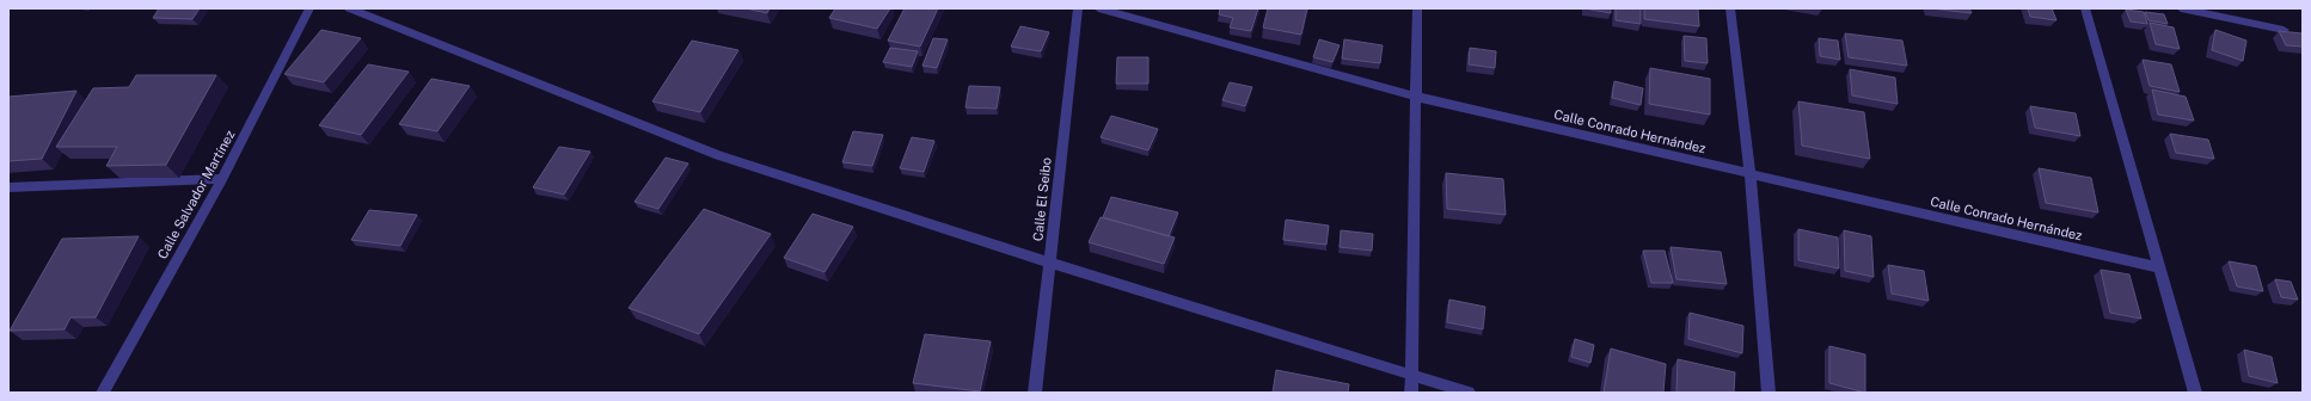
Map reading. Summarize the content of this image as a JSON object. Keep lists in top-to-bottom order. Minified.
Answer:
{"streets":{"street":["Calle Conrado Hernández","Calle Salvador Martínez","Calle El Seibo"]}}
